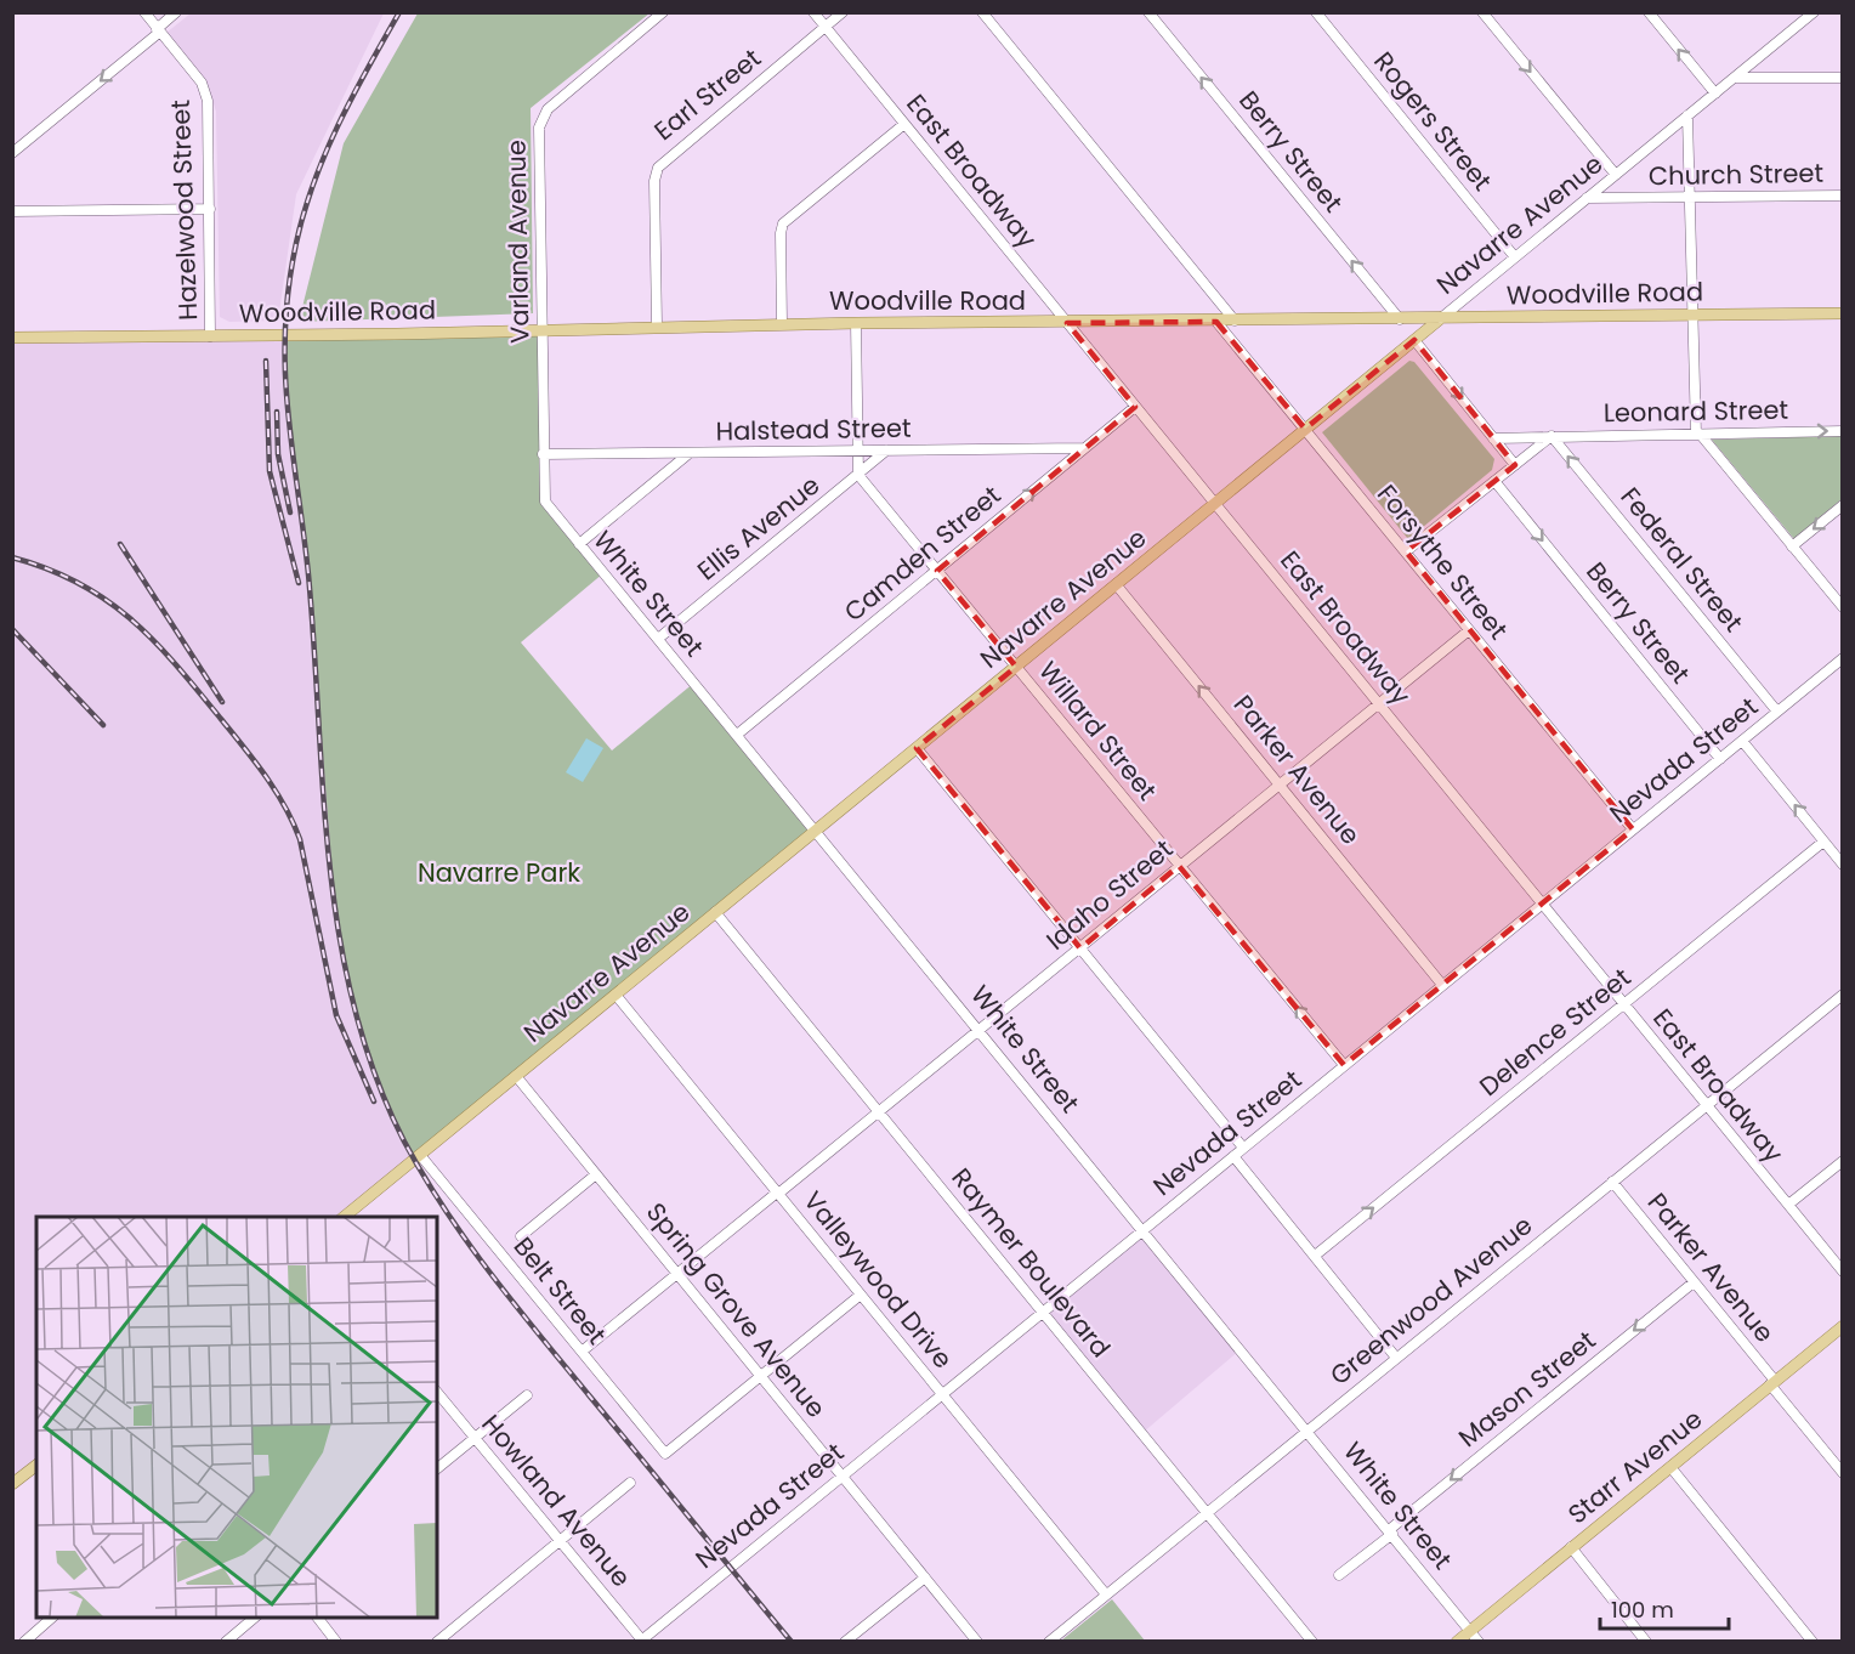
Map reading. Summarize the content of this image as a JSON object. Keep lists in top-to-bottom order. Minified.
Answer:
{"streets":{"main road":["Navarre Avenue","Woodville Road","Starr Avenue"],"street":["Earl Street","Rogers Street","Berry Street","East Broadway","Church Street","Hazelwood Street","Varland Avenue","Leonard Street","Halstead Street","Ellis Avenue","Camden Street","Federal Street","Forsythe Street","White Street","Willard Street","Nevada Street","Parker Avenue","Idaho Street","Delence Street","Raymer Boulevard","Valleywood Drive","Belt Street","Greenwood Avenue","Spring Grove Avenue","Mason Street","Howland Avenue"]},"crossings":[["Earl Street","East Broadway"],["Earl Street","Woodville Road"],["Rogers Street","Navarre Avenue"],["Berry Street","Woodville Road"],["Berry Street","Nevada Street"],["East Broadway","Navarre Avenue"],["East Broadway","Woodville Road"],["East Broadway","Camden Street"],["East Broadway","Nevada Street"],["East Broadway","Idaho Street"],["East Broadway","Delence Street"],["East Broadway","Greenwood Avenue"],["Church Street","Navarre Avenue"],["Hazelwood Street","Woodville Road"],["Navarre Avenue","Woodville Road"],["Navarre Avenue","Forsythe Street"],["Navarre Avenue","White Street"],["Navarre Avenue","Willard Street"],["Navarre Avenue","Parker Avenue"],["Navarre Avenue","Raymer Boulevard"],["Navarre Avenue","Valleywood Drive"],["Navarre Avenue","Belt Street"],["Navarre Avenue","Spring Grove Avenue"],["Varland Avenue","Woodville Road"],["Varland Avenue","Halstead Street"],["Varland Avenue","White Street"],["Woodville Road","Forsythe Street"],["Leonard Street","Federal Street"],["Halstead Street","Ellis Avenue"],["Halstead Street","Camden Street"],["Ellis Avenue","White Street"],["Ellis Avenue","Willard Street"],["Camden Street","White Street"],["Camden Street","Willard Street"],["Federal Street","Nevada Street"],["Forsythe Street","Nevada Street"],["Forsythe Street","Idaho Street"],["White Street","Nevada Street"],["White Street","Idaho Street"],["White Street","Greenwood Avenue"],["White Street","Mason Street"],["White Street","Starr Avenue"],["Willard Street","Nevada Street"],["Willard Street","Idaho Street"],["Nevada Street","Parker Avenue"],["Nevada Street","Raymer Boulevard"],["Nevada Street","Valleywood Drive"],["Nevada Street","Spring Grove Avenue"],["Nevada Street","Howland Avenue"],["Parker Avenue","Idaho Street"],["Parker Avenue","Greenwood Avenue"],["Parker Avenue","Mason Street"],["Parker Avenue","Starr Avenue"],["Idaho Street","Raymer Boulevard"],["Idaho Street","Valleywood Drive"],["Idaho Street","Belt Street"],["Idaho Street","Spring Grove Avenue"],["Raymer Boulevard","Greenwood Avenue"],["Valleywood Drive","Greenwood Avenue"],["Belt Street","Spring Grove Avenue"]],"one_way":["Leonard Street","Camden Street","Federal Street","Delence Street","Mason Street"],"parks":["Navarre Park"],"scale_bar":"100 m"}
